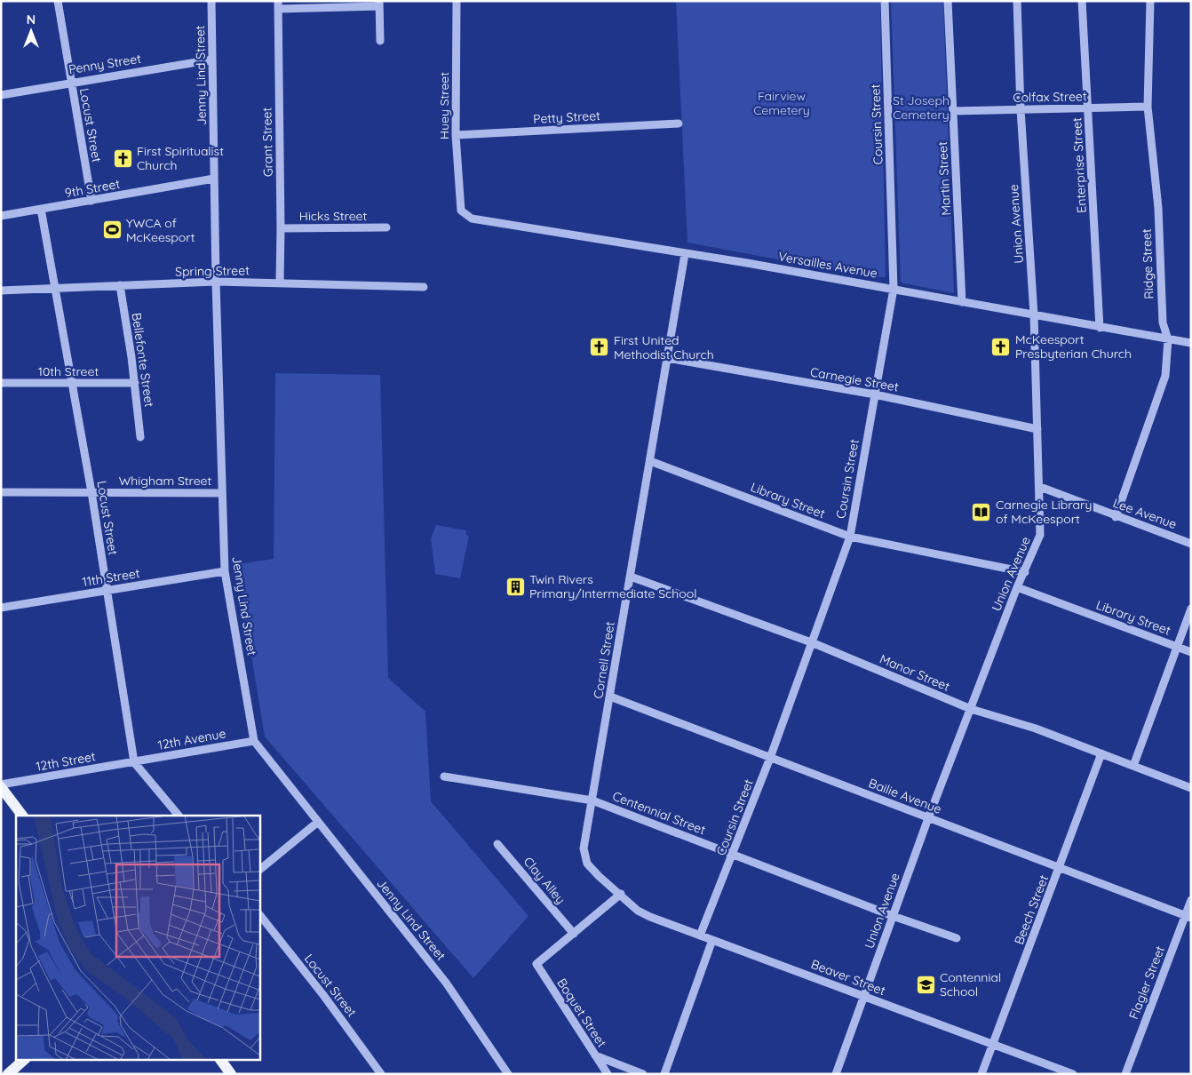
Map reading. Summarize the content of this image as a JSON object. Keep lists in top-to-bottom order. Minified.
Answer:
{"streets":{"street":["Penny Street","Jenny Lind Street","Colfax Street","Huey Street","Petty Street","Coursin Street","Locust Street","Grant Street","Enterprise Street","Martin Street","9th Street","Hicks Street","Union Avenue","Ridge Street","Versailles Avenue","Spring Street","Bellefonte Street","10th Street","Carnegie Street","Whigham Street","Library Street","Lee Avenue","11th Street","Cornell Street","Manor Street","12th Avenue","12th Street","Bailie Avenue","Centennial Street","Clay Alley","Beech Street","Beaver Street","Flagler Street","Boquet Street"]},"crossings":[["Penny Street","Jenny Lind Street"],["Penny Street","Locust Street"],["Jenny Lind Street","9th Street"],["Jenny Lind Street","Spring Street"],["Jenny Lind Street","Whigham Street"],["Jenny Lind Street","11th Street"],["Jenny Lind Street","12th Avenue"],["Colfax Street","Enterprise Street"],["Colfax Street","Martin Street"],["Colfax Street","Union Avenue"],["Colfax Street","Ridge Street"],["Huey Street","Petty Street"],["Huey Street","Versailles Avenue"],["Coursin Street","Versailles Avenue"],["Coursin Street","Carnegie Street"],["Coursin Street","Library Street"],["Coursin Street","Manor Street"],["Coursin Street","Bailie Avenue"],["Coursin Street","Centennial Street"],["Coursin Street","Beaver Street"],["Locust Street","9th Street"],["Locust Street","Spring Street"],["Locust Street","10th Street"],["Locust Street","Whigham Street"],["Locust Street","11th Street"],["Locust Street","12th Avenue"],["Locust Street","12th Street"],["Grant Street","Hicks Street"],["Grant Street","Spring Street"],["Enterprise Street","Versailles Avenue"],["Martin Street","Versailles Avenue"],["Union Avenue","Versailles Avenue"],["Union Avenue","Carnegie Street"],["Union Avenue","Library Street"],["Union Avenue","Lee Avenue"],["Union Avenue","Manor Street"],["Union Avenue","Bailie Avenue"],["Union Avenue","Centennial Street"],["Union Avenue","Beaver Street"],["Ridge Street","Versailles Avenue"],["Ridge Street","Lee Avenue"],["Versailles Avenue","Cornell Street"],["Spring Street","Bellefonte Street"],["Bellefonte Street","10th Street"],["Carnegie Street","Cornell Street"],["Library Street","Cornell Street"],["Cornell Street","Manor Street"],["Cornell Street","Bailie Avenue"],["Cornell Street","Centennial Street"],["Cornell Street","Beaver Street"],["Manor Street","Beech Street"],["12th Avenue","12th Street"],["Bailie Avenue","Beech Street"],["Bailie Avenue","Flagler Street"],["Clay Alley","Boquet Street"],["Beech Street","Beaver Street"]],"parks":["Fairview Cemetery","St Joseph Cemetery"],"places":{"church":["First Spiritualist Church","McKeesport Presbyterian Church","First United Methodist Church"],"sports":["YWCA of McKeesport"],"library":["Carnegie Library of McKeesport"],"building":["Twin Rivers Primary/Intermediate School"],"school or university":["Contennial School"]},"north":"top"}
